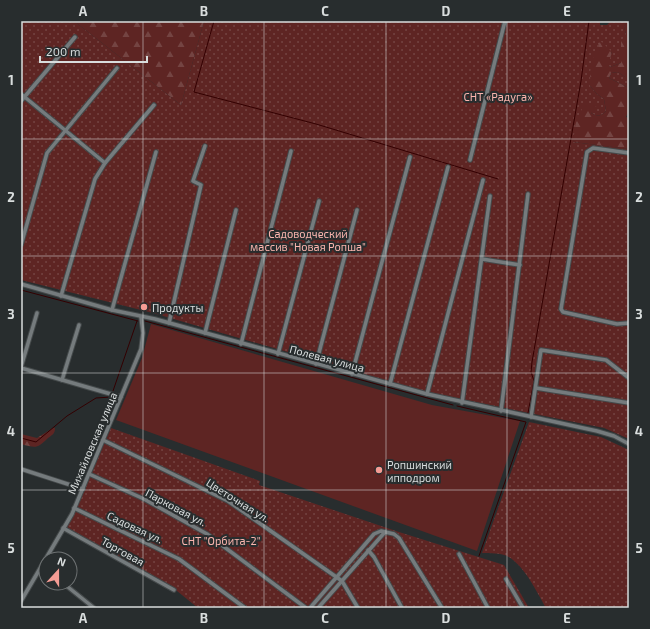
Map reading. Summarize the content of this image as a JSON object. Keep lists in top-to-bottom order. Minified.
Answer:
{"streets":{"street":["Полевая улица","Михайловская улица","Цветочная ул.","Парковая ул.","Садовая ул.","Торговая"]},"crossings":[["Полевая улица","Михайловская улица"],["Михайловская улица","Цветочная ул."],["Михайловская улица","Парковая ул."],["Михайловская улица","Садовая ул."],["Михайловская улица","Торговая"]],"parks":["СНТ «Радуга»","Садоводческий массив \"Новая Ропша\"","СНТ \"Орбита-2\""],"places":["Продукты","Ропшинский ипподром"],"scale_bar":"200 m","north":"top","grid":{"columns":["A","B","C","D","E"],"rows":["1","2","3","4","5"]}}
